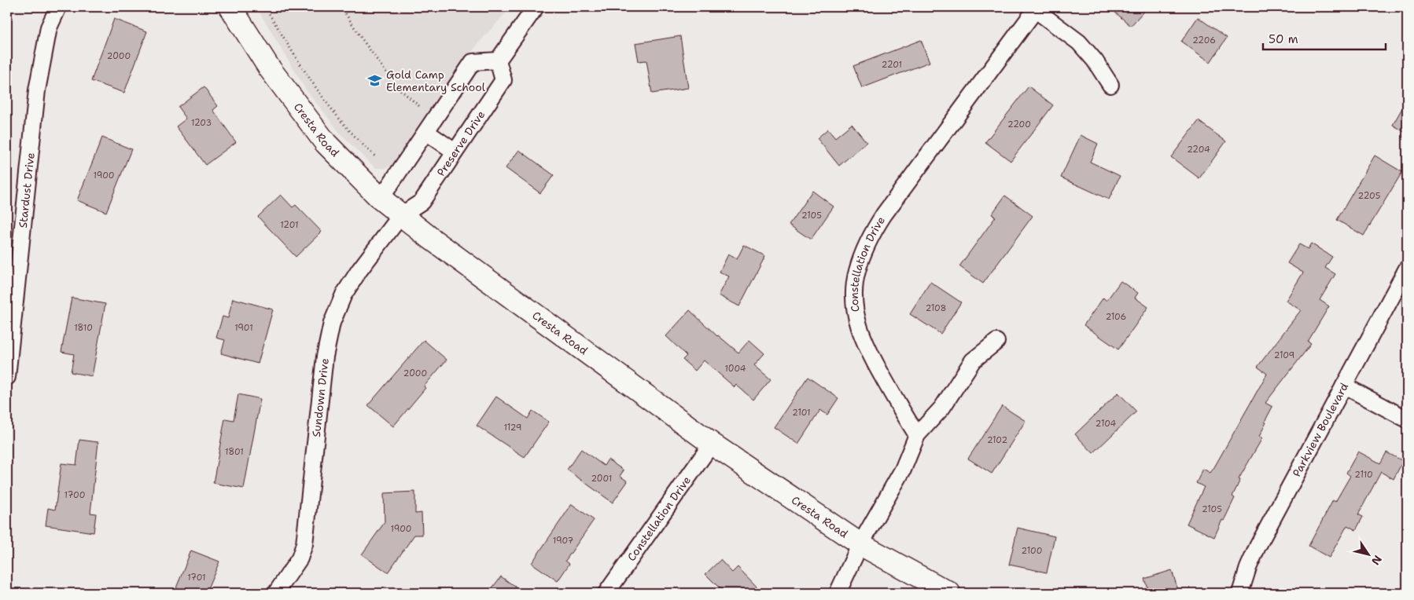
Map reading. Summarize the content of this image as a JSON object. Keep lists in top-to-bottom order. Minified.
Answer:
{"streets":{"main road":["Cresta Road"],"street":["Preserve Drive","Stardust Drive","Constellation Drive","Sundown Drive","Parkview Boulevard"]},"crossings":[["Cresta Road","Preserve Drive"],["Cresta Road","Constellation Drive"],["Cresta Road","Sundown Drive"],["Preserve Drive","Sundown Drive"]],"places":{"school or university":["Gold Camp Elementary School"]},"house_numbers":["2206","2000","2201","1203","2200","2204","1900","2205","2105","1201","2108","2106","1810","1901","2109","1004","2000","2101","2104","1129","2102","1801","2110","2001","1700","2105","1900","1907","2100","1701"],"scale_bar":"50 m","north":"bottom right"}
